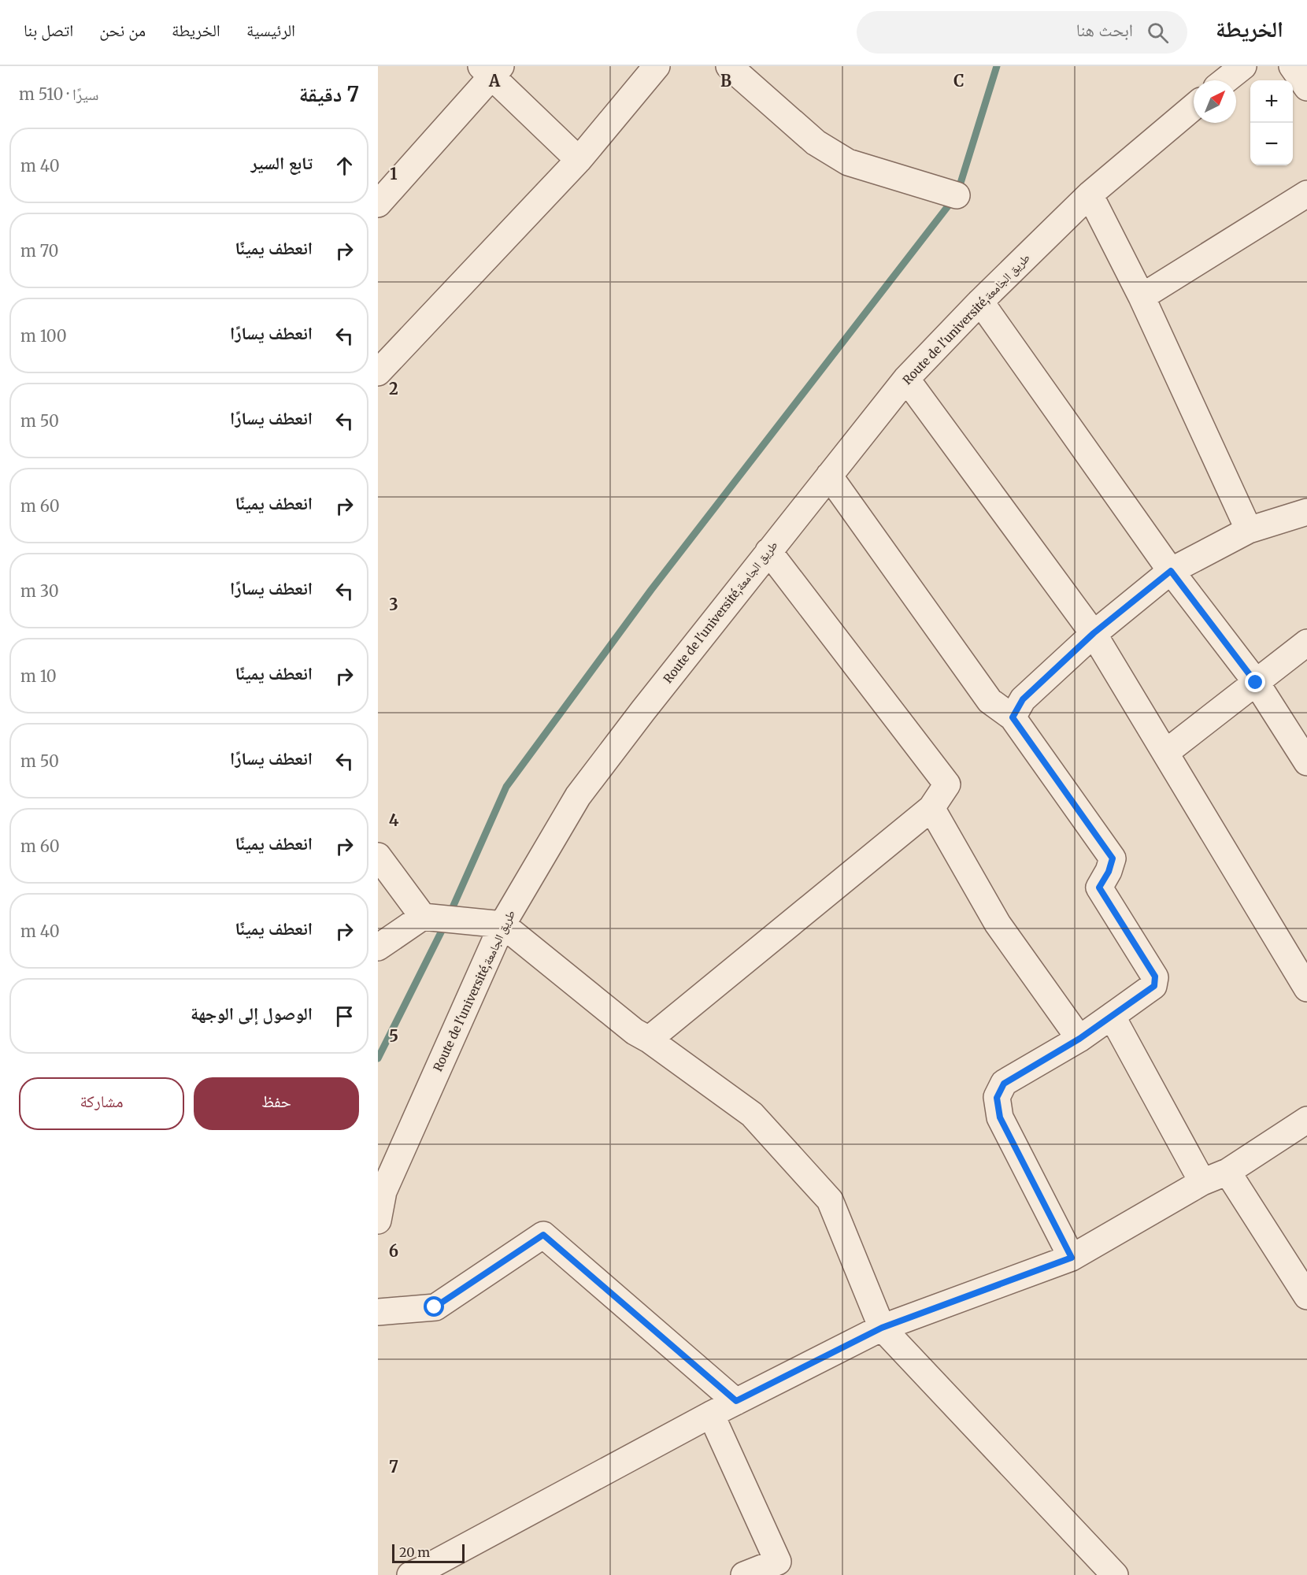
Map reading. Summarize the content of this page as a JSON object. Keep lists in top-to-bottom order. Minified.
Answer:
{"streets":{"street":["Route de l'université,طريق الجامعة"]},"scale_bar":"20 m","north":"top right","page":{"header":"الخريطة","search":"ابحث هنا","nav":["الرئيسية","الخريطة","من نحن","اتصل بنا"],"heading":["7 دقيقة","سيرًا · 510 m"],"map_buttons":["+","−"],"list":[["تابع السير","40 m"],["انعطف يمينًا","70 m"],["انعطف يسارًا","100 m"],["انعطف يسارًا","50 m"],["انعطف يمينًا","60 m"],["انعطف يسارًا","30 m"],["انعطف يمينًا","10 m"],["انعطف يسارًا","50 m"],["انعطف يمينًا","60 m"],["انعطف يمينًا","40 m"],"الوصول إلى الوجهة"],"buttons":["حفظ","مشاركة"],"scale":"20 m"},"grid":{"columns":["A","B","C"],"rows":["1","2","3","4","5","6","7"]}}
